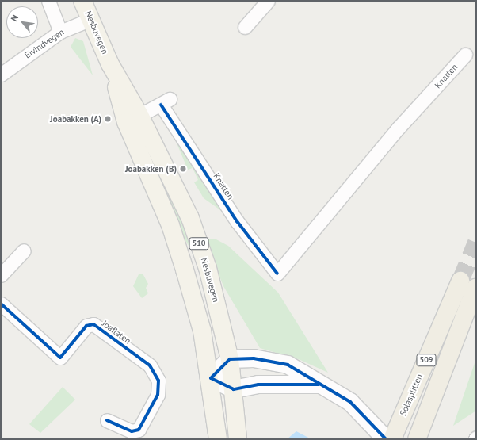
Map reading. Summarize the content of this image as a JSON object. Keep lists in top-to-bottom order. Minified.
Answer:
{"streets":{"highway":["509","Solasplitten"],"main road":["Nesbuvegen","510"],"street":["Eivindvegen","Knatten","Joaflaten"]},"crossings":[["Nesbuvegen","Eivindvegen"],["Nesbuvegen","Knatten"]],"places":["Joabakken (A)","Joabakken (B)"],"north":"top left"}
